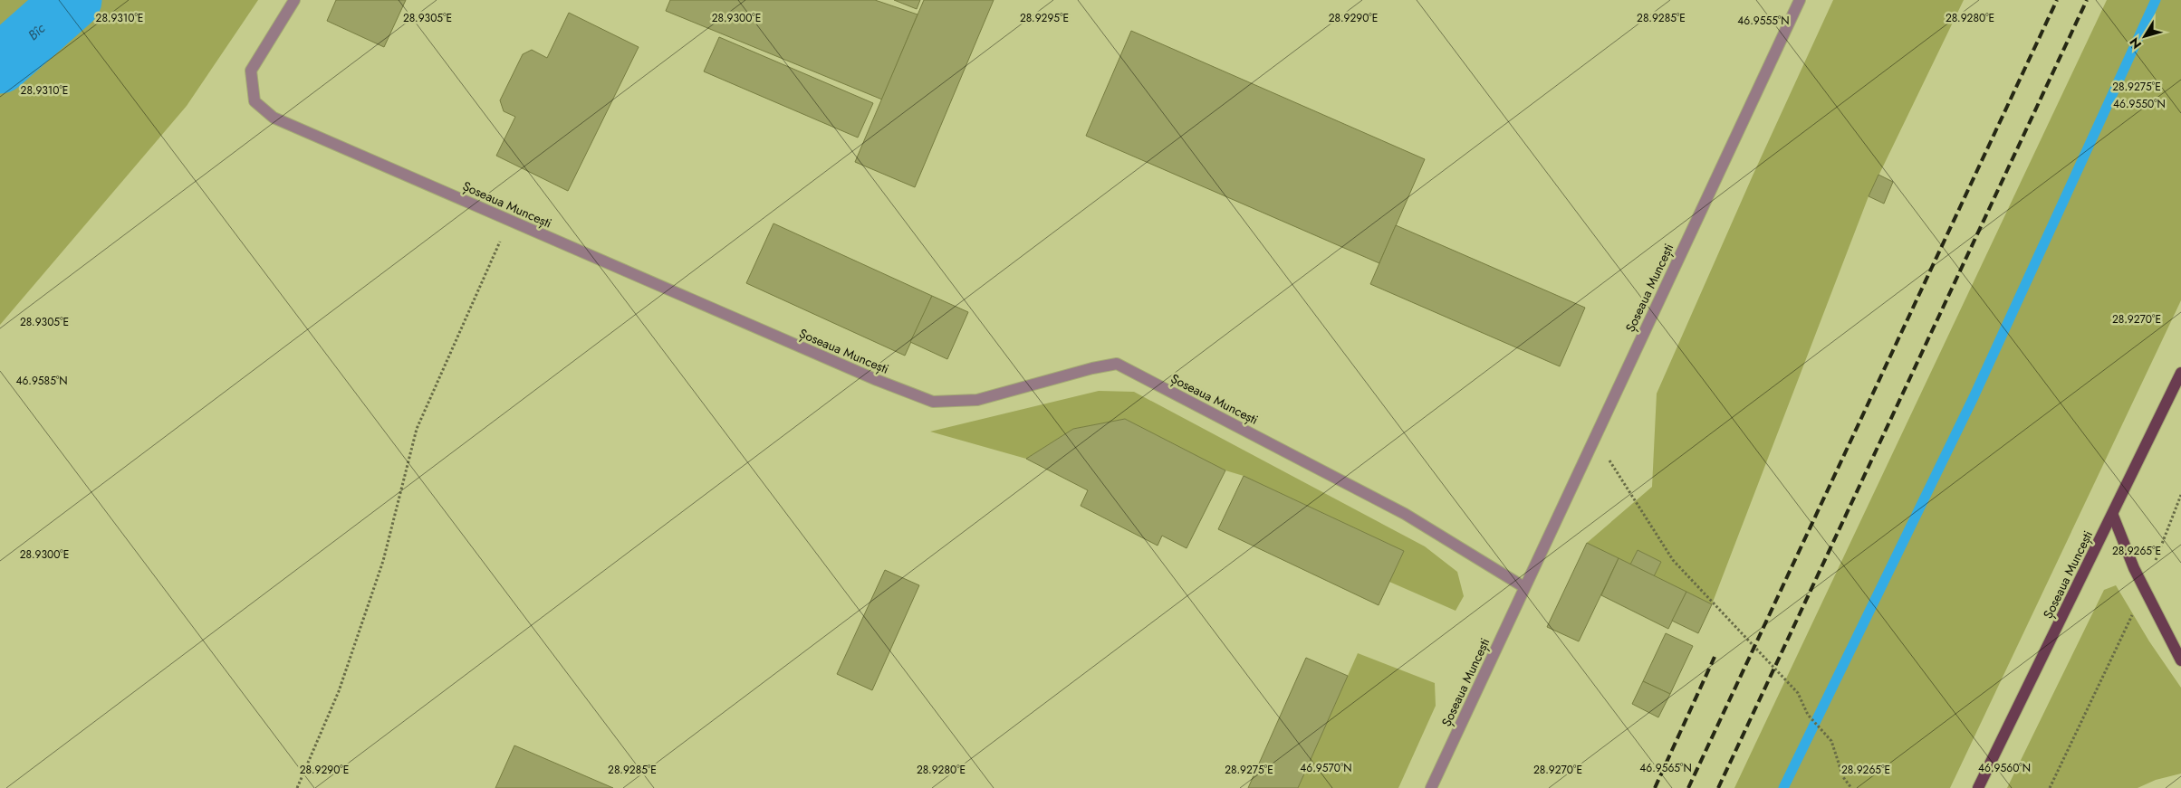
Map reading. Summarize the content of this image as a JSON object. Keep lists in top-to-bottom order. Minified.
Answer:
{"streets":{"main road":["Șoseaua Muncești"]},"water":["Bîc"],"north":"bottom left","coordinates":["28.9300°E","28.9295°E","28.9290°E","28.9310°E","28.9305°E","28.9285°E","28.9280°E","46.9555°N","28.9275°E","46.9550°N","28.9270°E","46.9585°N","28.9265°E","46.9570°N","46.9565°N","46.9560°N"]}
